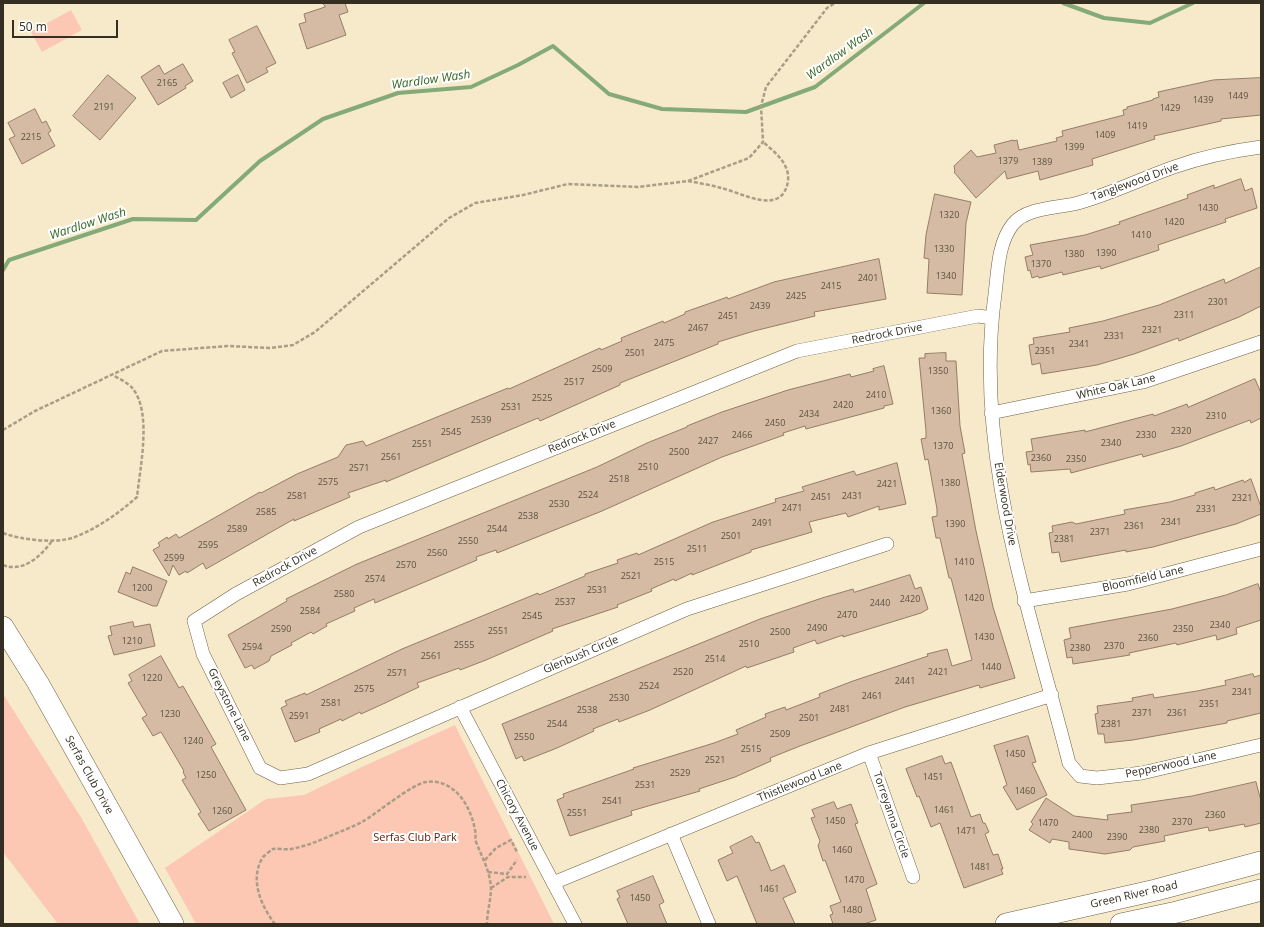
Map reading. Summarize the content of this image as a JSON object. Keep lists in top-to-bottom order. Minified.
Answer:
{"streets":{"main road":["Serfas Club Drive","Green River Road"],"street":["Tanglewood Drive","Redrock Drive","White Oak Lane","Elderwood Drive","Bloomfield Lane","Glenbush Circle","Greystone Lane","Pepperwood Lane","Thistlewood Lane","Chicory Avenue","Torreyanna Circle"]},"crossings":[["Tanglewood Drive","Elderwood Drive"],["Redrock Drive","Elderwood Drive"],["Redrock Drive","Greystone Lane"],["White Oak Lane","Elderwood Drive"],["Elderwood Drive","Bloomfield Lane"],["Elderwood Drive","Pepperwood Lane"],["Elderwood Drive","Thistlewood Lane"],["Glenbush Circle","Greystone Lane"],["Glenbush Circle","Chicory Avenue"],["Thistlewood Lane","Chicory Avenue"],["Thistlewood Lane","Torreyanna Circle"]],"water":["Wardlow Wash"],"parks":["Serfas Club Park"],"house_numbers":["2165","1449","1439","2191","1429","1419","1409","2215","1399","1379","1389","1430","1320","1420","1410","1330","1390","1380","1370","1340","2401","2415","2425","2301","2439","2311","2451","2467","2321","2331","2475","2341","2351","2501","2509","1350","2517","2410","2525","2420","2531","1360","2434","2310","2539","2450","2320","2545","2466","2330","2427","2340","2551","1370","2500","2561","2360","2350","2510","2571","2518","2575","1380","2421","2524","2581","2431","2451","2321","2530","2471","2331","2585","2538","2341","2491","1390","2361","2589","2544","2371","2501","2381","2550","2595","2511","2560","2599","2515","1410","2570","2521","2574","1200","2531","2580","1420","2420","2537","2440","2584","2470","2545","2340","2490","2590","2350","2551","2500","1430","2360","1210","2510","2555","2370","2594","2380","2561","2514","1440","2520","2421","2571","1220","2441","2524","2575","2341","2461","2530","2581","2351","2481","2538","2371","2361","1230","2591","2501","2544","2381","2509","2550","1240","2515","1450","2521","2529","1250","1451","2531","1460","2541","1461","1260","2551","2360","1450","2370","1470","2380","1471","2400","2390","1460","1481","1470","1461","1450","1480"],"scale_bar":"50 m"}
